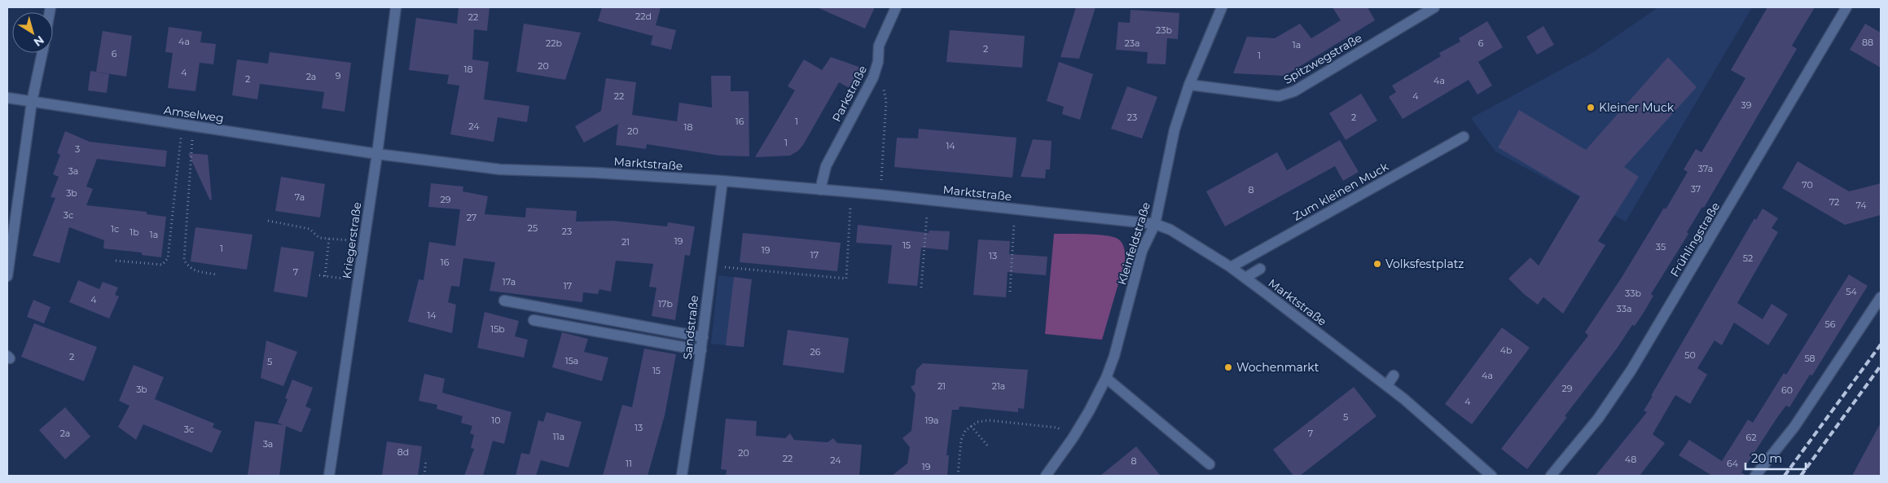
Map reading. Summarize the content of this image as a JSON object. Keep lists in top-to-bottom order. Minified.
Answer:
{"streets":{"street":["Spitzwegstraße","Parkstraße","Amselweg","Marktstraße","Zum kleinen Muck","Frühlingstraße","Kriegerstraße","Kleinfeldstraße","Sandstraße"]},"crossings":[["Spitzwegstraße","Kleinfeldstraße"],["Parkstraße","Marktstraße"],["Amselweg","Marktstraße"],["Amselweg","Kriegerstraße"],["Marktstraße","Zum kleinen Muck"],["Marktstraße","Kriegerstraße"],["Marktstraße","Kleinfeldstraße"],["Marktstraße","Sandstraße"]],"places":["Kleiner Muck","Volksfestplatz","Wochenmarkt"],"house_numbers":["22d","22","23b","4a","88","22b","23a","6","1a","2","6","1","20","18","4","9","2a","2","4a","22","4","39","23","2","16","1","24","18","20","1","14","3","37a","3a","70","37","8","3b","7a","29","72","74","3c","27","25","1c","23","1b","1a","19","21","15","35","1","19","17","13","52","16","7","17a","17","54","33b","4","17b","33a","14","56","15b","4b","26","50","2","58","15a","5","15","4a","21","21a","29","3b","60","4","5","10","19a","13","3c","2a","7","11a","62","3a","8d","20","22","48","24","8","11","64","19"],"scale_bar":"20 m","north":"bottom right"}
